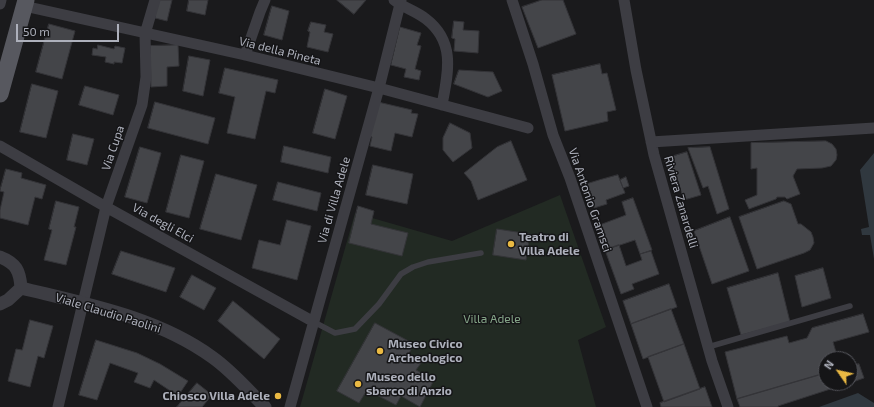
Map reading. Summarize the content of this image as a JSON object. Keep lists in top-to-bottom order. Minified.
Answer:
{"streets":{"street":["Via della Pineta","Via Cupa","Via di Villa Adele","Via Antonio Gramsci","Riviera Zanardelli","Via degli Elci","Viale Claudio Paolini"]},"crossings":[["Via della Pineta","Via Cupa"],["Via della Pineta","Via di Villa Adele"],["Via Cupa","Via degli Elci"],["Via Cupa","Viale Claudio Paolini"],["Via di Villa Adele","Via degli Elci"]],"parks":["Villa Adele"],"places":["Teatro di Villa Adele","Museo Civico Archeologico","Museo dello sbarco di Anzio","Chiosco Villa Adele"],"scale_bar":"50 m","north":"top left"}
